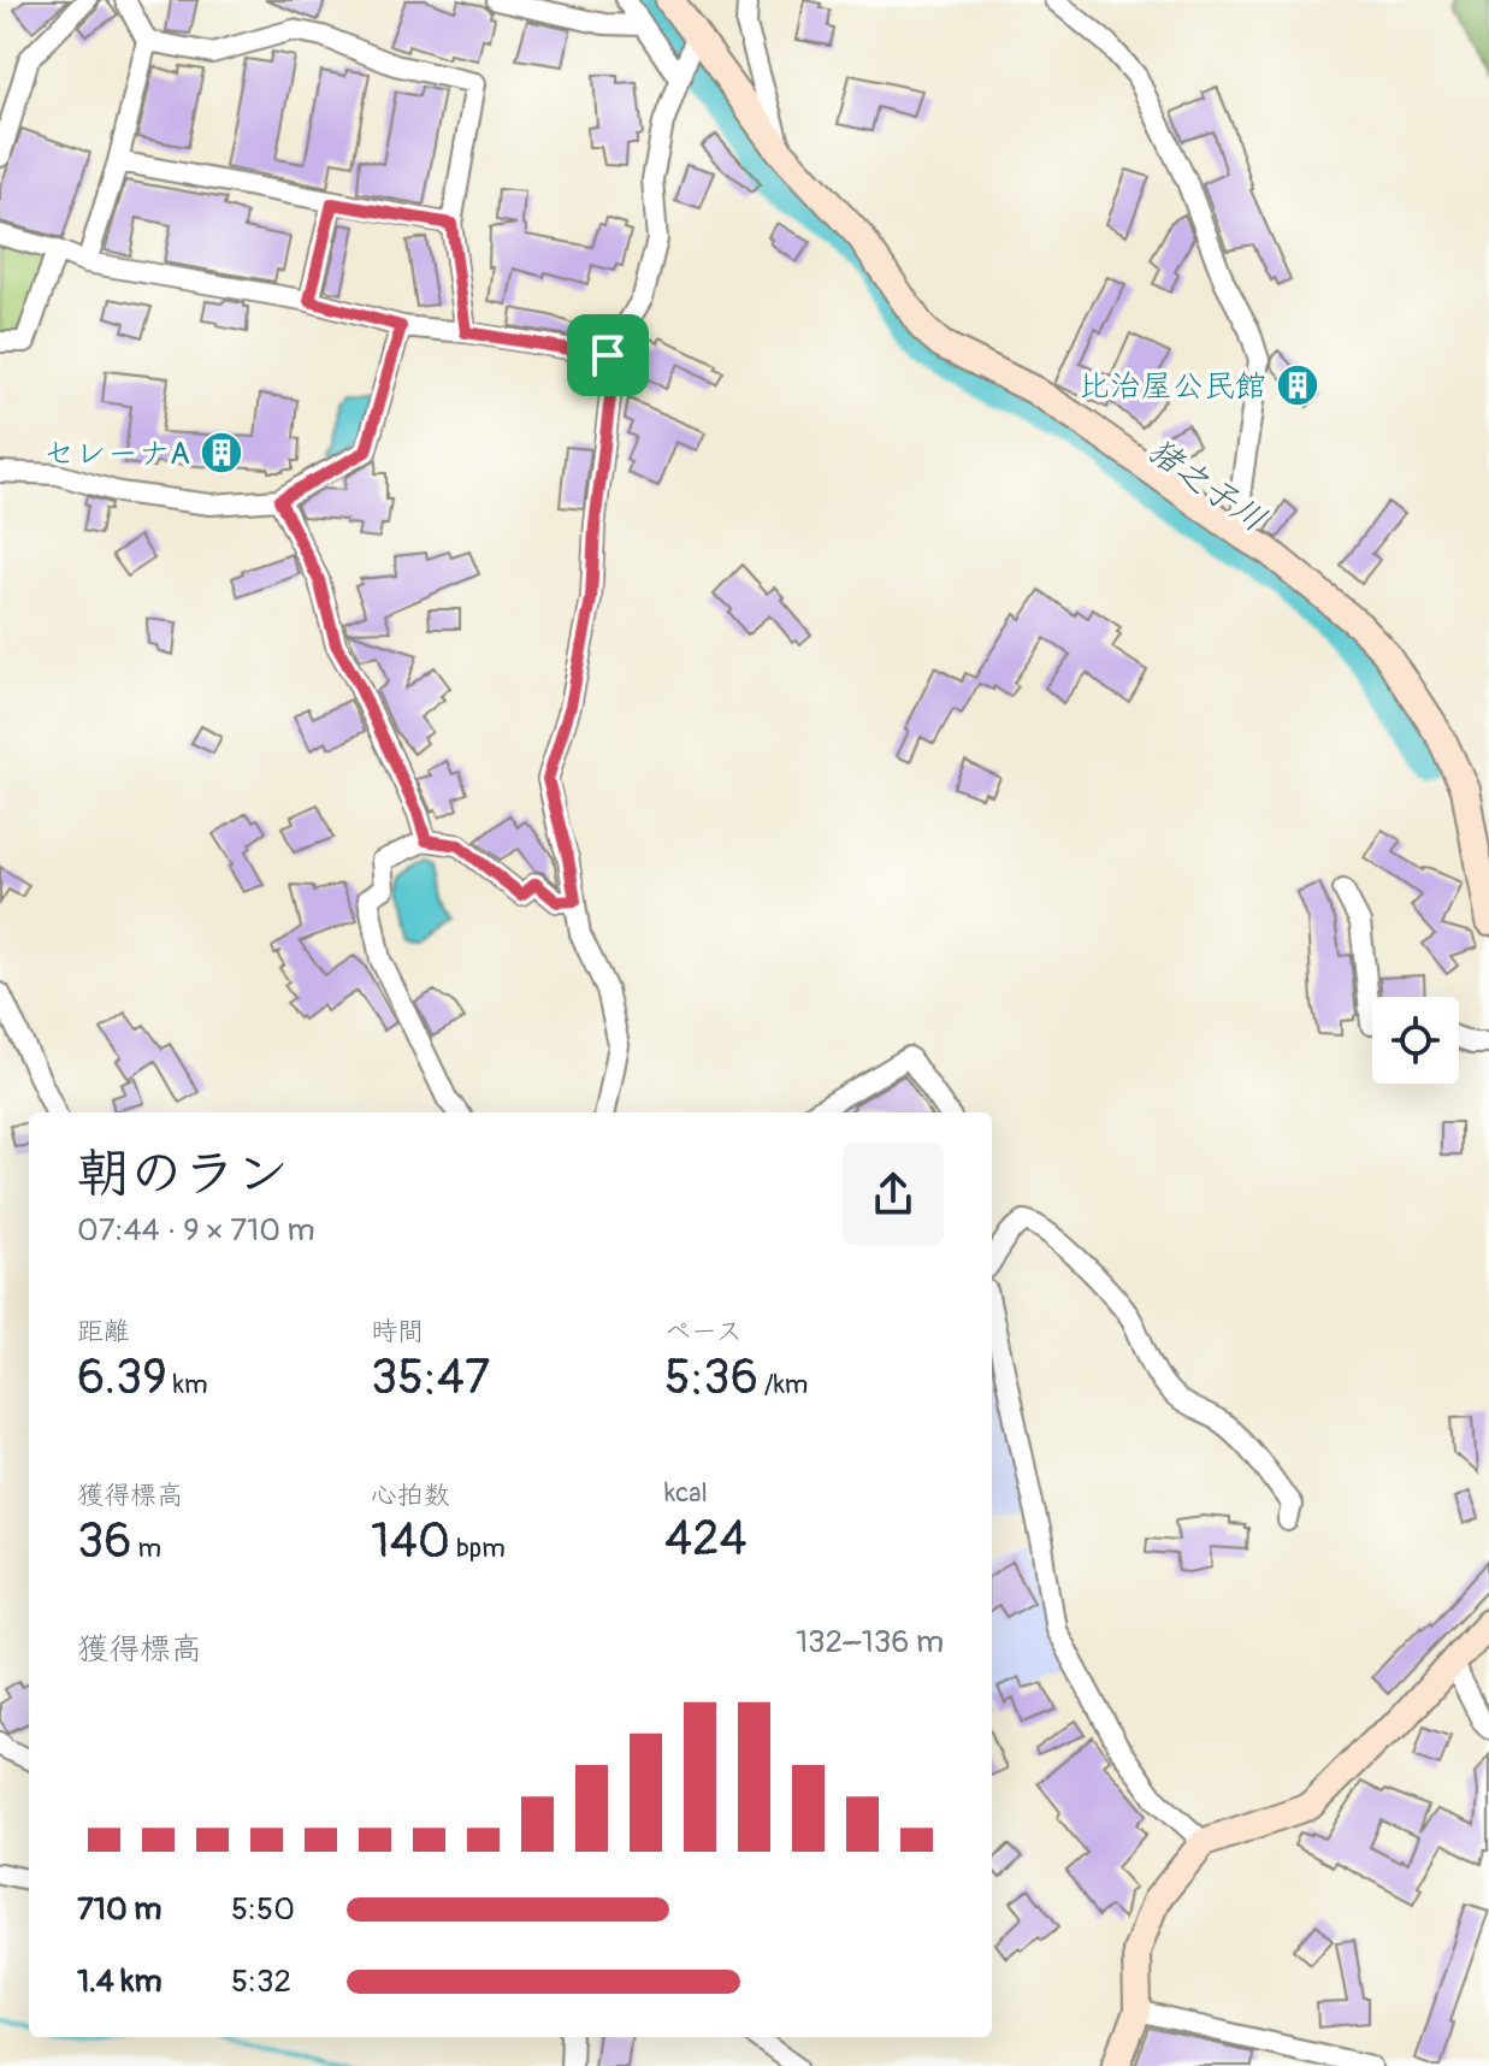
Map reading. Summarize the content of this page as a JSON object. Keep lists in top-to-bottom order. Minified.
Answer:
{"water":["猪之子川"],"places":{"building":["比治屋公民館","セレーナA"]},"page":{"heading":["朝のラン","07:44 · 9 × 710 m"],"stats":[["距離","6.39 km"],["時間","35:47"],["ペース","5:36 /km"],["獲得標高","36 m"],["心拍数","140 bpm"],["kcal","424"]],"chart":["獲得標高","132–136 m"],"list":[{"name":"710 m","note":"5:50"},{"name":"1.4 km","note":"5:32"}]}}
